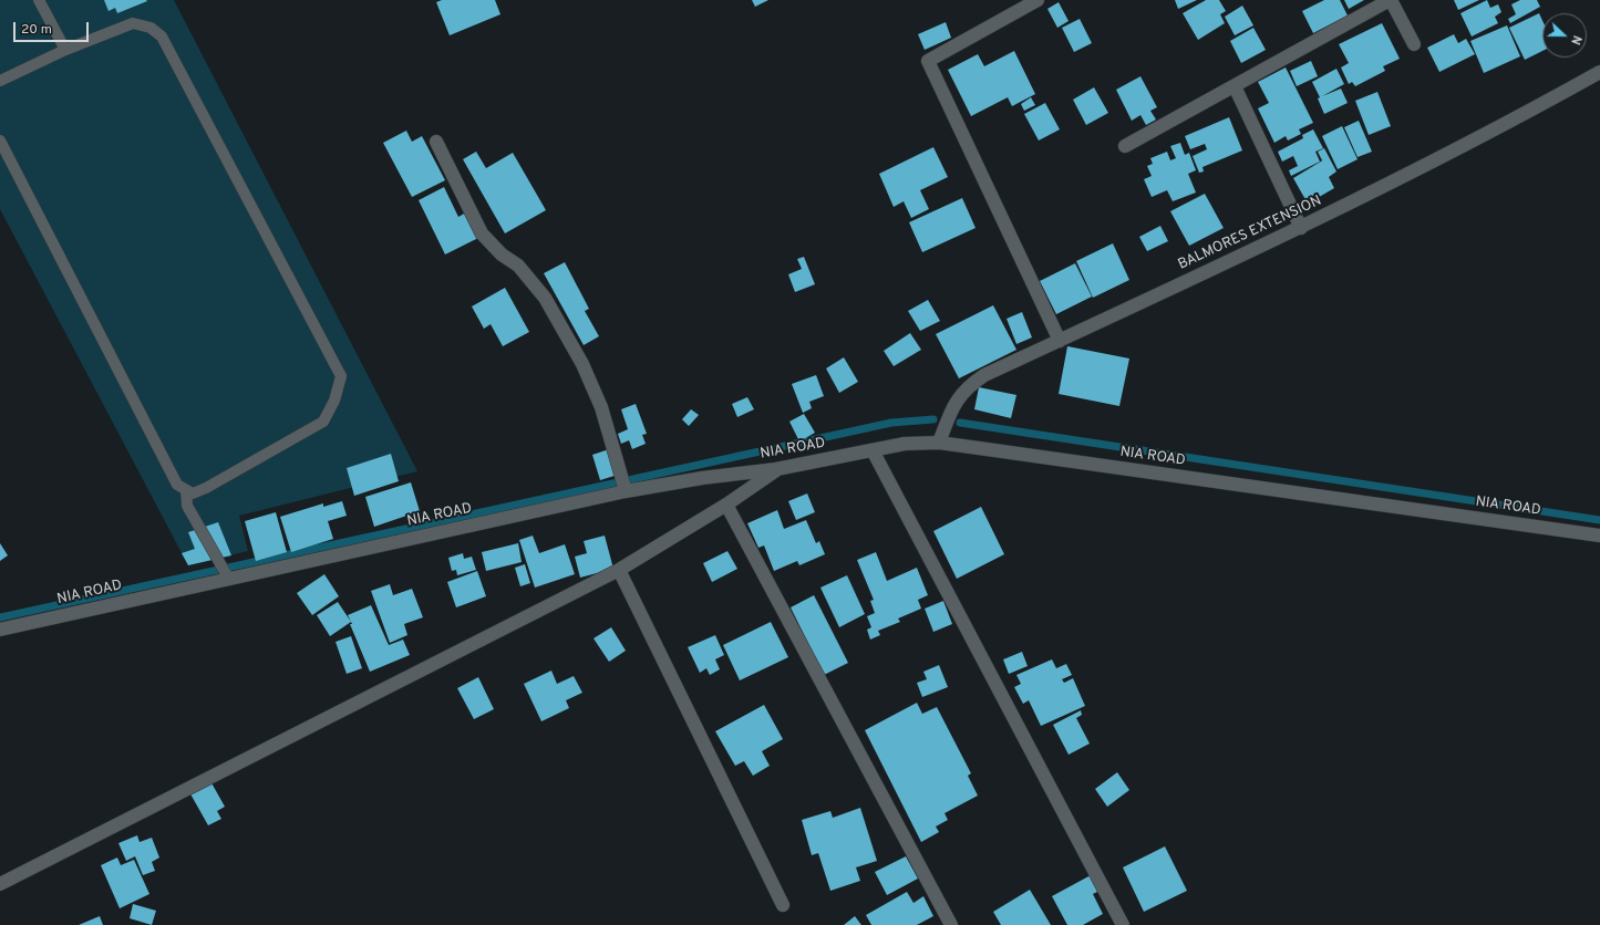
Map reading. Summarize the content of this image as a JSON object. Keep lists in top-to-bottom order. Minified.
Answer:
{"streets":{"street":["BALMORES EXTENSION","NIA ROAD"]},"crossings":[["BALMORES EXTENSION","NIA ROAD"]],"scale_bar":"20 m","north":"right"}
